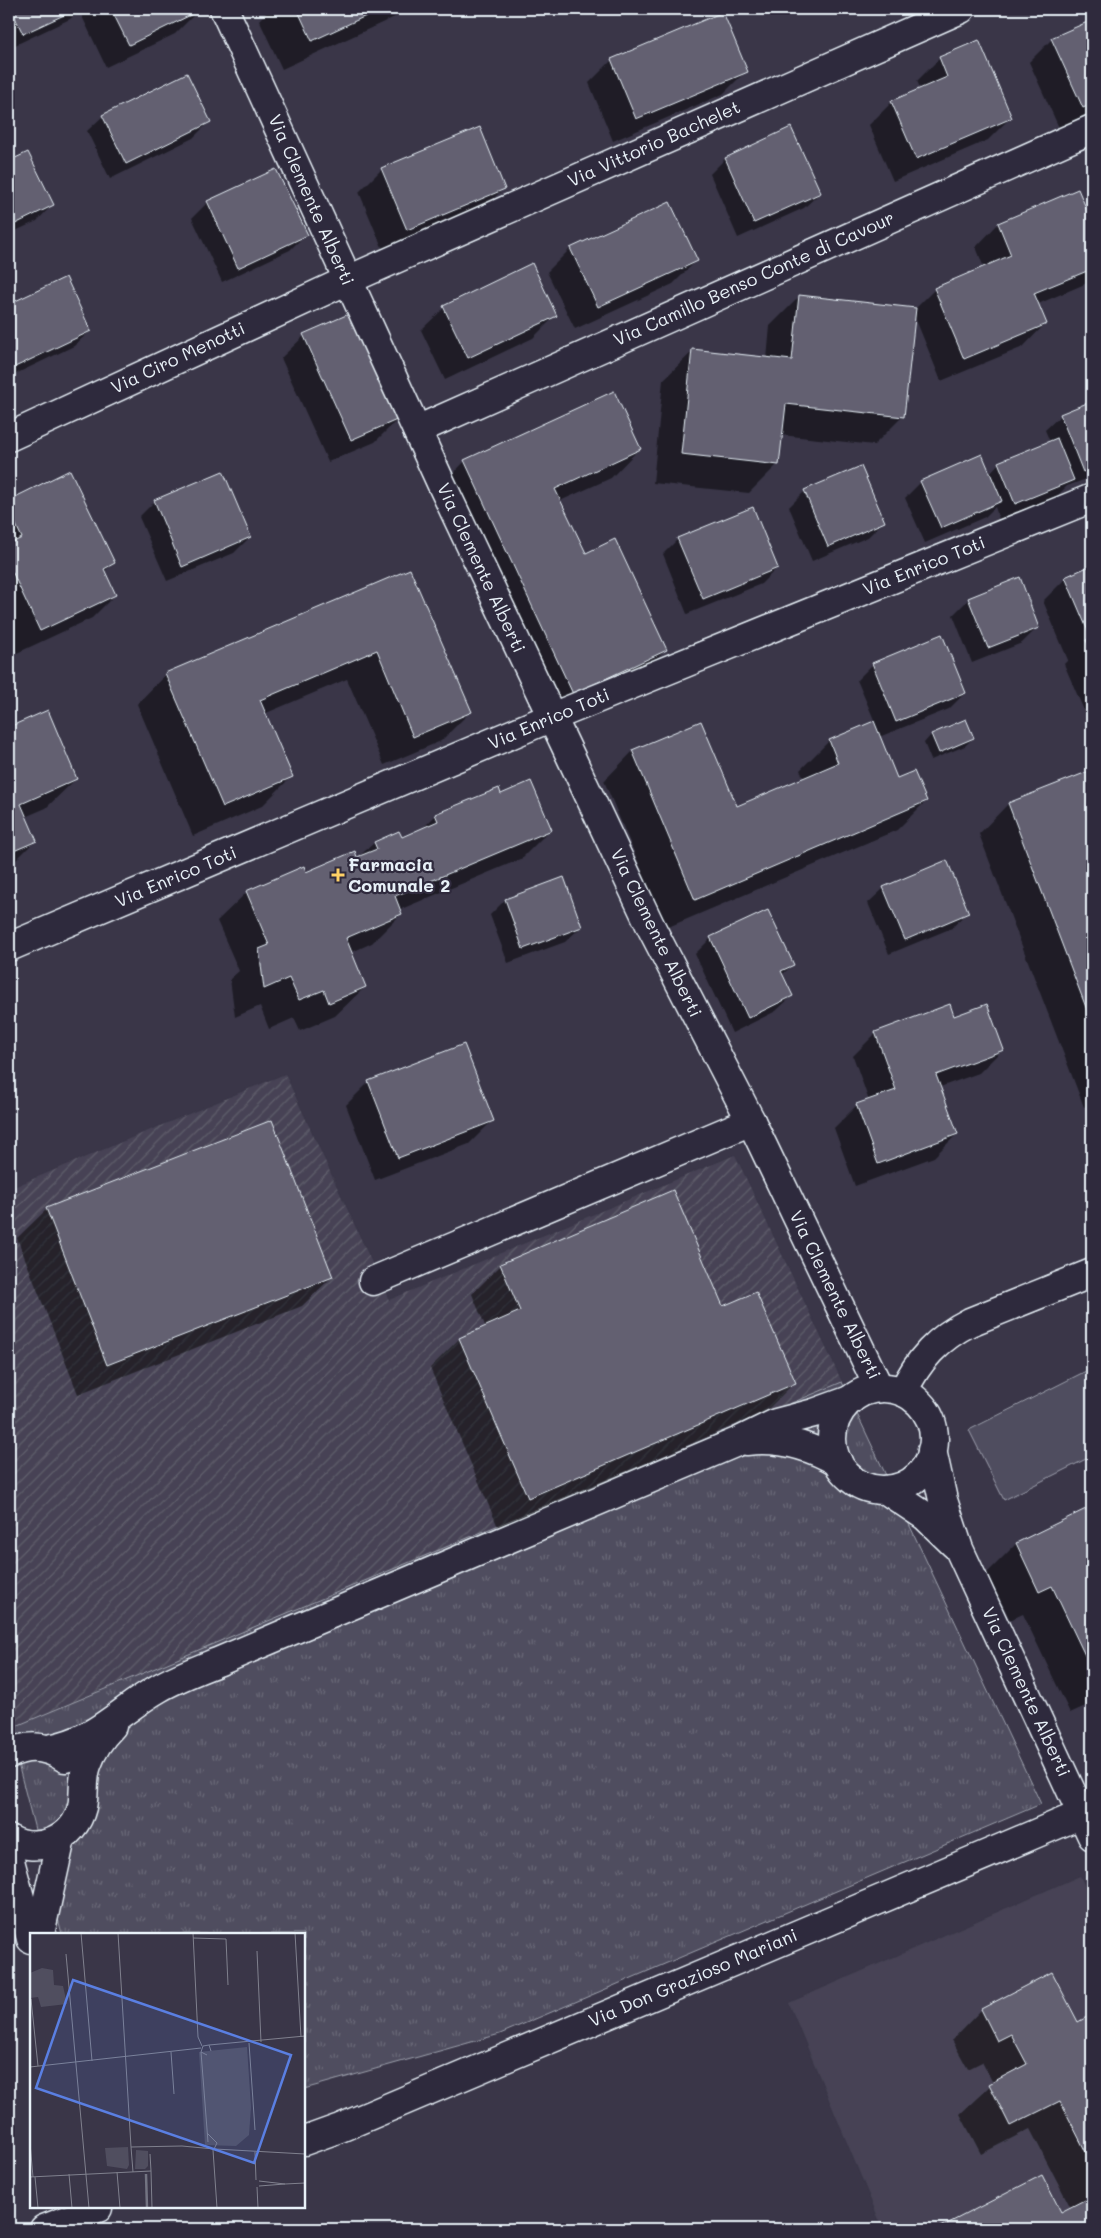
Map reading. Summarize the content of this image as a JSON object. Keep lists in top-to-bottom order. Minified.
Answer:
{"streets":{"street":["Via Vittorio Bachelet","Via Clemente Alberti","Via Camillo Benso Conte di Cavour","Via Ciro Menotti","Via Enrico Toti","Via Don Grazioso Mariani"]},"crossings":[["Via Vittorio Bachelet","Via Clemente Alberti"],["Via Vittorio Bachelet","Via Ciro Menotti"],["Via Clemente Alberti","Via Camillo Benso Conte di Cavour"],["Via Clemente Alberti","Via Ciro Menotti"],["Via Clemente Alberti","Via Enrico Toti"],["Via Clemente Alberti","Via Don Grazioso Mariani"]],"places":{"health":["Farmacia Comunale 2"]}}
